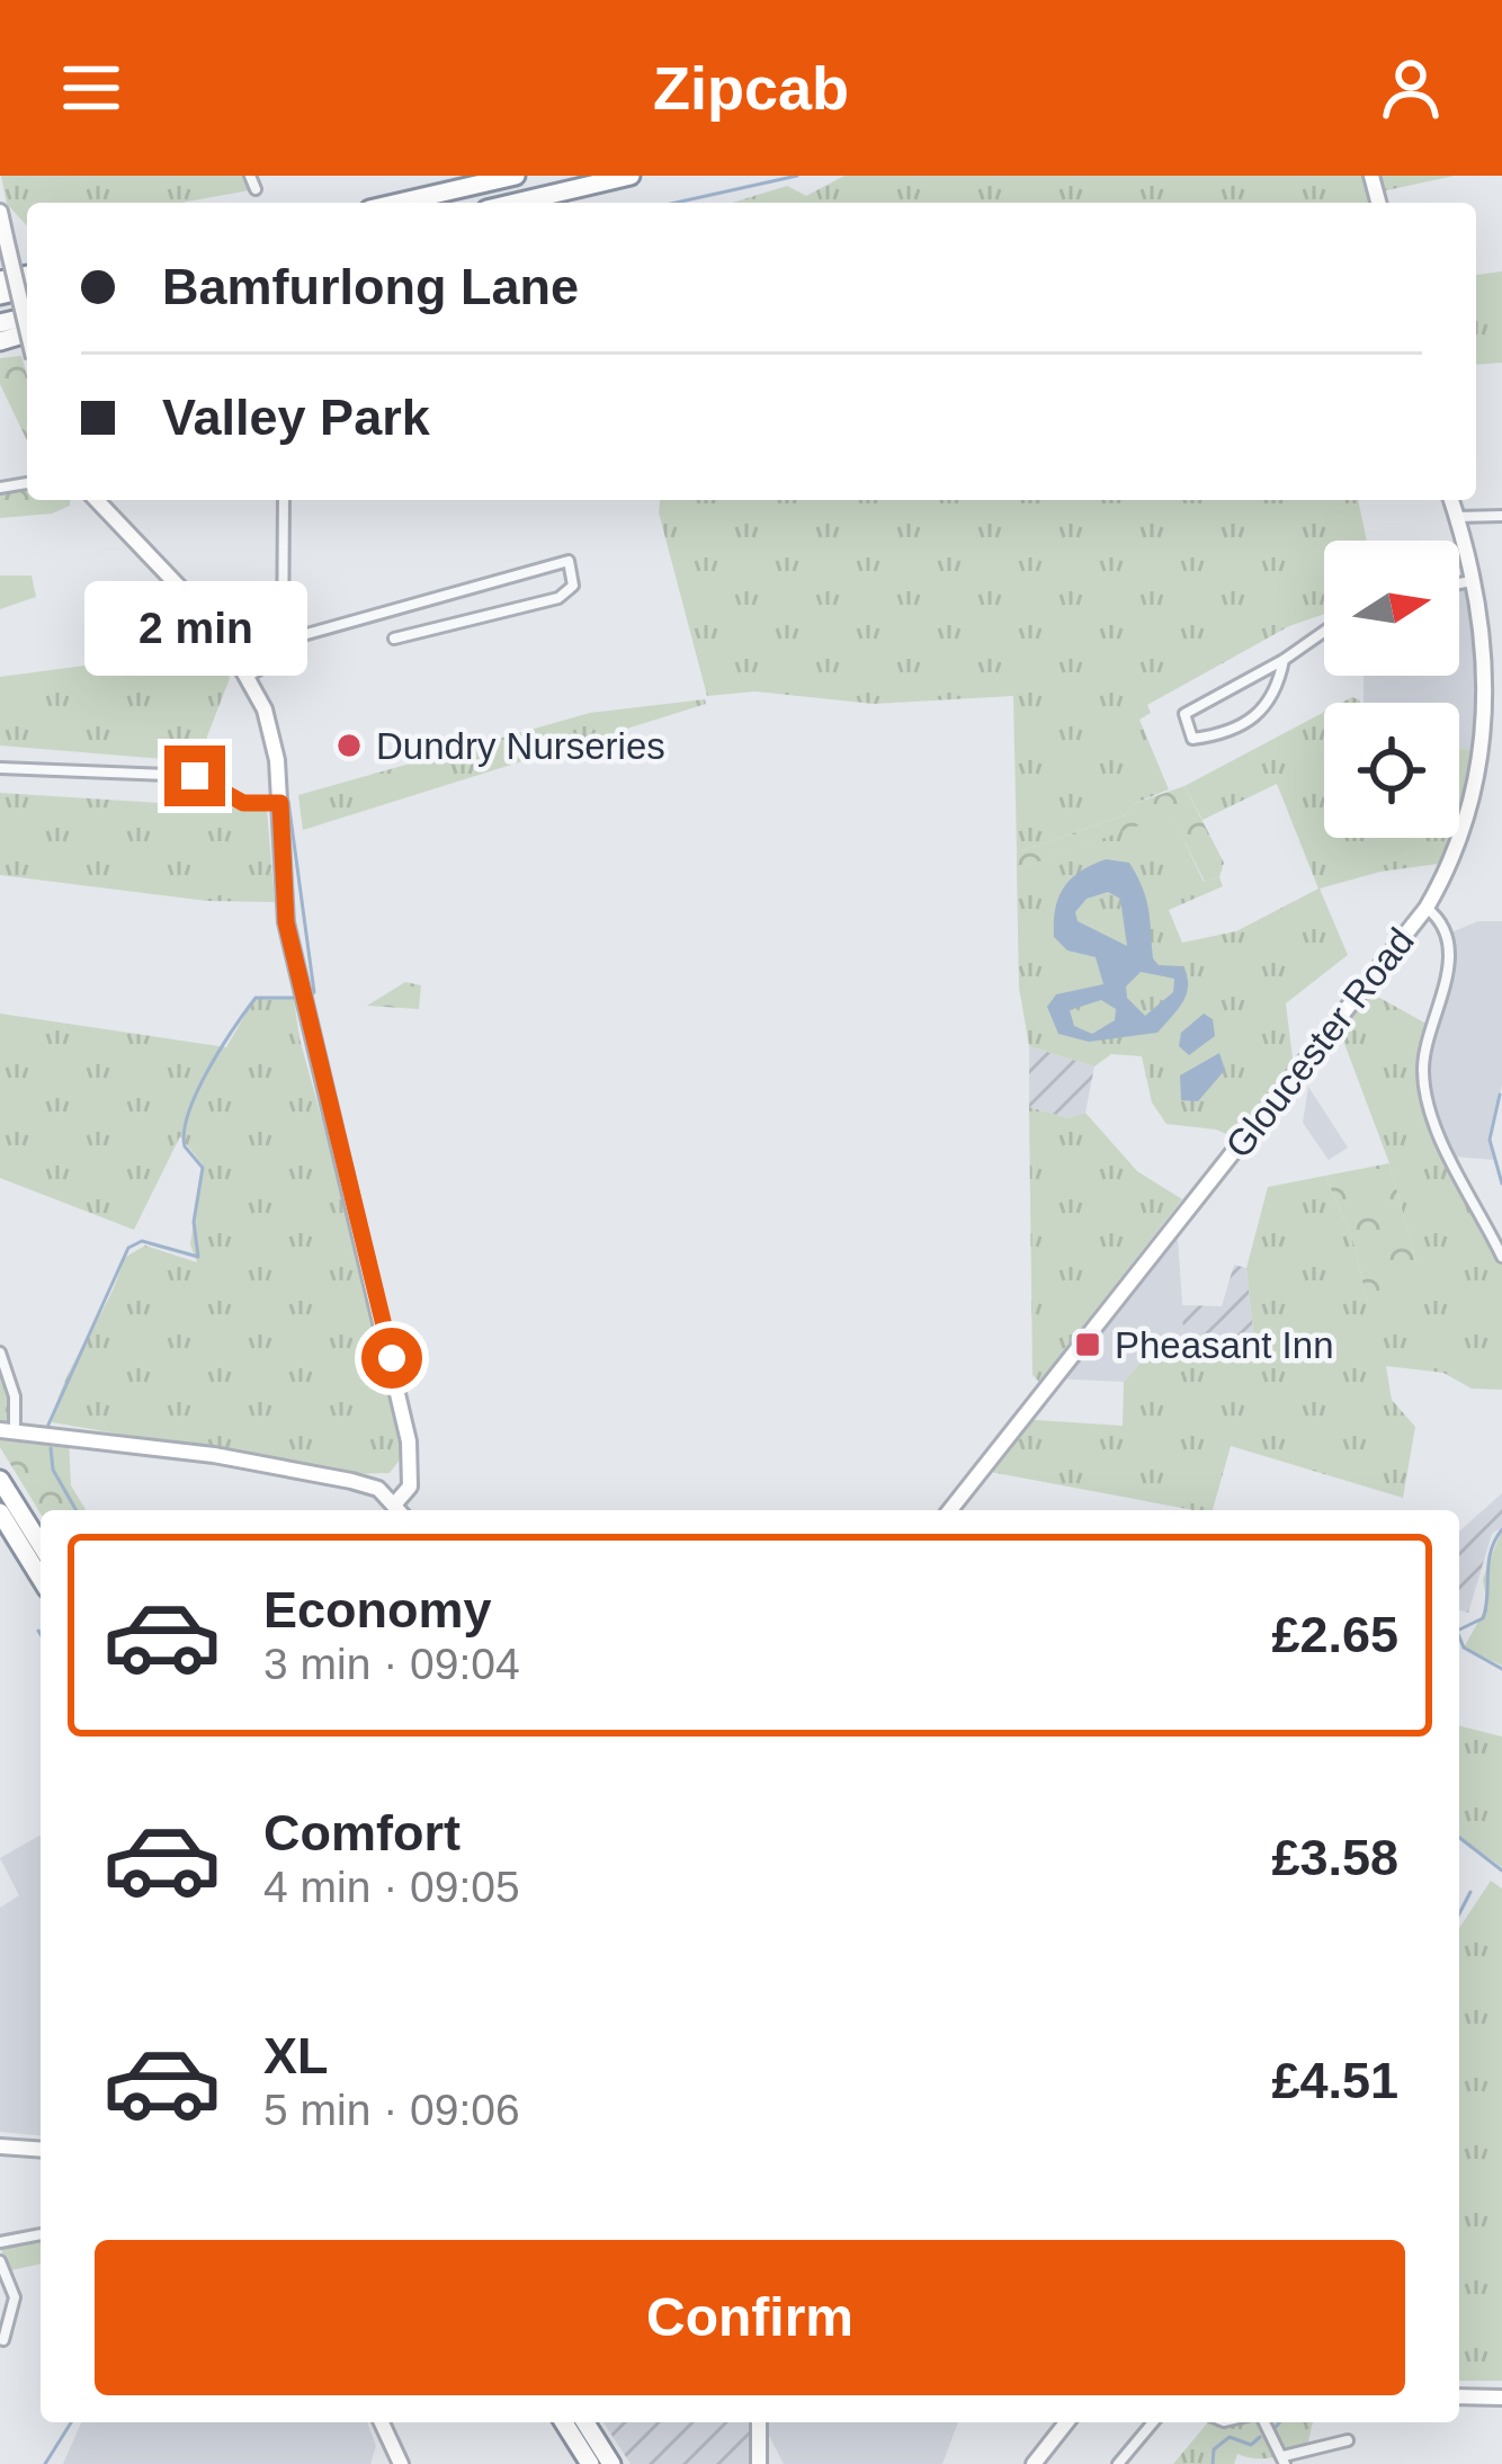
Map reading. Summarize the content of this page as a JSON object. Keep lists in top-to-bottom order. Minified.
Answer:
{"streets":{"street":["Gloucester Road"]},"places":{"other":["Dundry Nurseries"],"transit":["Pheasant Inn"]},"north":"right","page":{"header":"Zipcab","banner":["Bamfurlong Lane","Valley Park"],"bubble":"2 min","list":[{"name":"Economy","note":"3 min · 09:04","value":"£2.65"},{"name":"Comfort","note":"4 min · 09:05","value":"£3.58"},{"name":"XL","note":"5 min · 09:06","value":"£4.51"}],"buttons":"Confirm"}}
